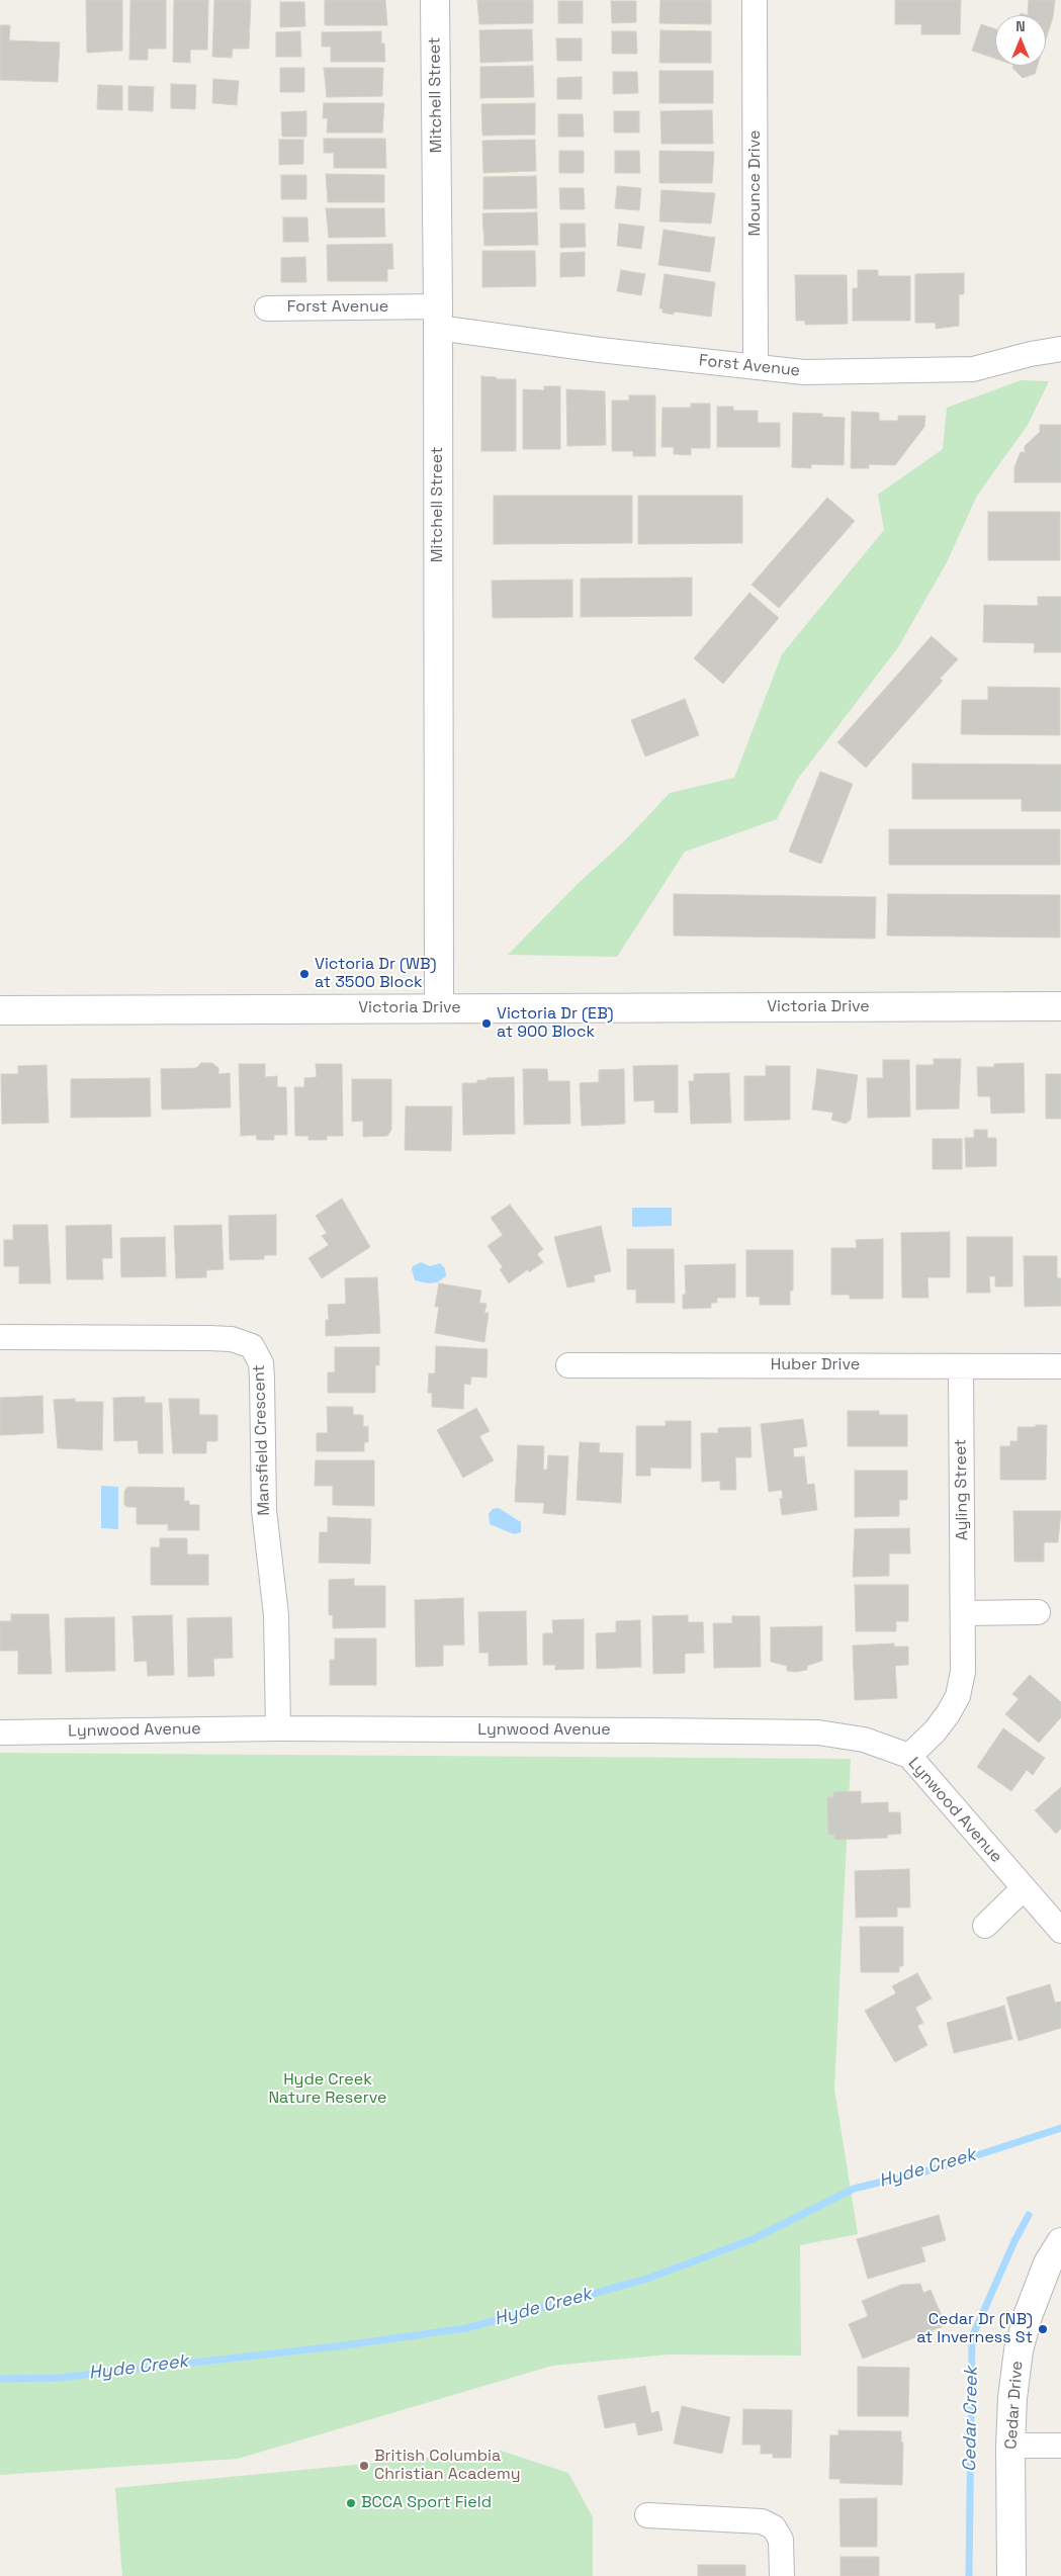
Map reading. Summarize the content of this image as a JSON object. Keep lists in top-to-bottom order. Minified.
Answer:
{"streets":{"street":["Mitchell Street","Mounce Drive","Forst Avenue","Victoria Drive","Huber Drive","Mansfield Crescent","Ayling Street","Lynwood Avenue","Cedar Drive"]},"crossings":[["Mitchell Street","Forst Avenue"],["Mitchell Street","Victoria Drive"],["Mounce Drive","Forst Avenue"],["Huber Drive","Ayling Street"],["Mansfield Crescent","Lynwood Avenue"],["Ayling Street","Lynwood Avenue"]],"water":["Hyde Creek","Cedar Creek"],"parks":["Hyde Creek Nature Reserve"],"places":["Victoria Dr (WB) at 3500 Block","Victoria Dr (EB) at 900 Block","Cedar Dr (NB) at Inverness St","British Columbia Christian Academy","BCCA Sport Field"],"north":"top"}
